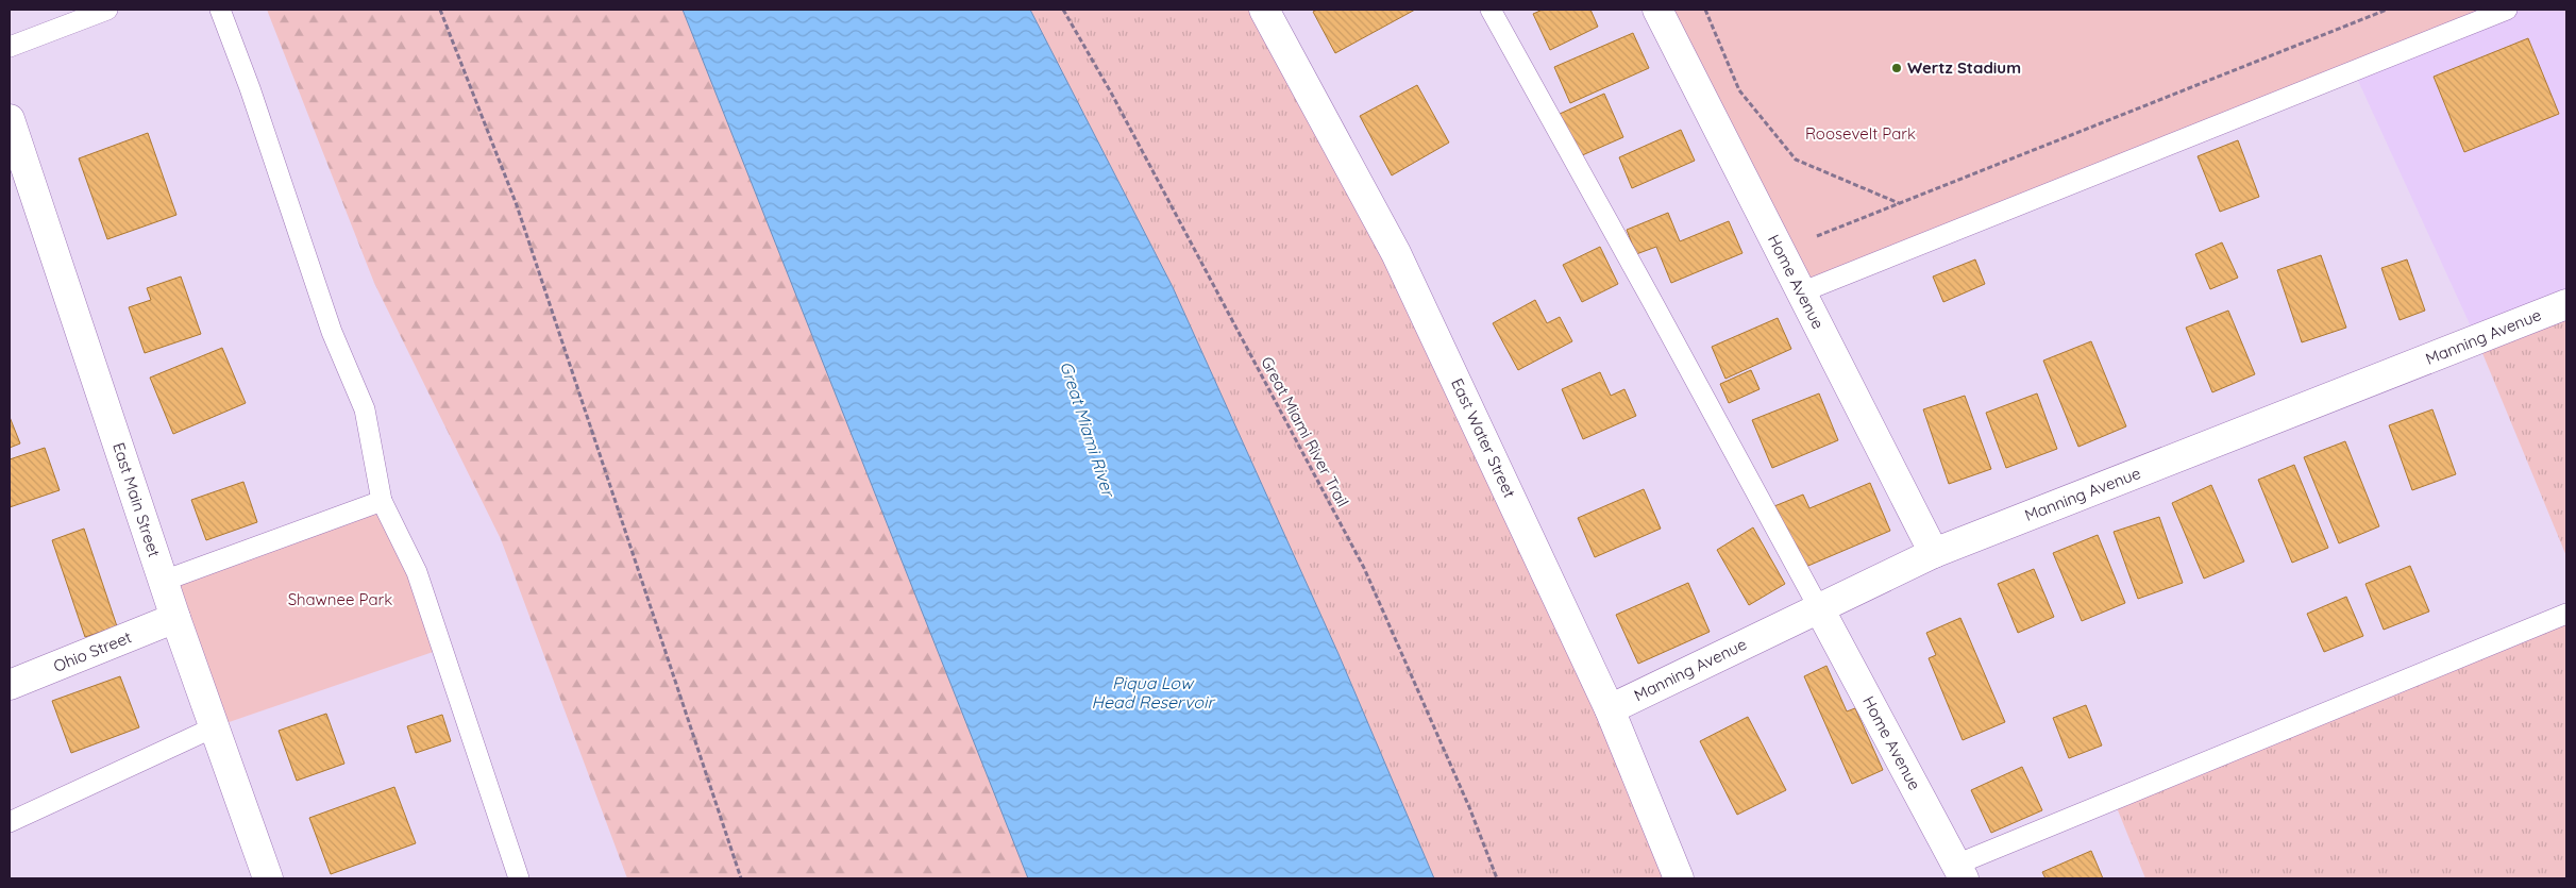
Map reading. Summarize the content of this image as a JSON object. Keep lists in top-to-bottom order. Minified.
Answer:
{"streets":{"street":["Home Avenue","Manning Avenue","East Water Street","East Main Street","Ohio Street"],"path":["Great Miami River Trail"]},"crossings":[["Home Avenue","Manning Avenue"],["Manning Avenue","East Water Street"],["East Main Street","Ohio Street"]],"water":["Great Miami River","Piqua Low Head Reservoir"],"parks":["Roosevelt Park","Shawnee Park"],"places":["Wertz Stadium"]}
